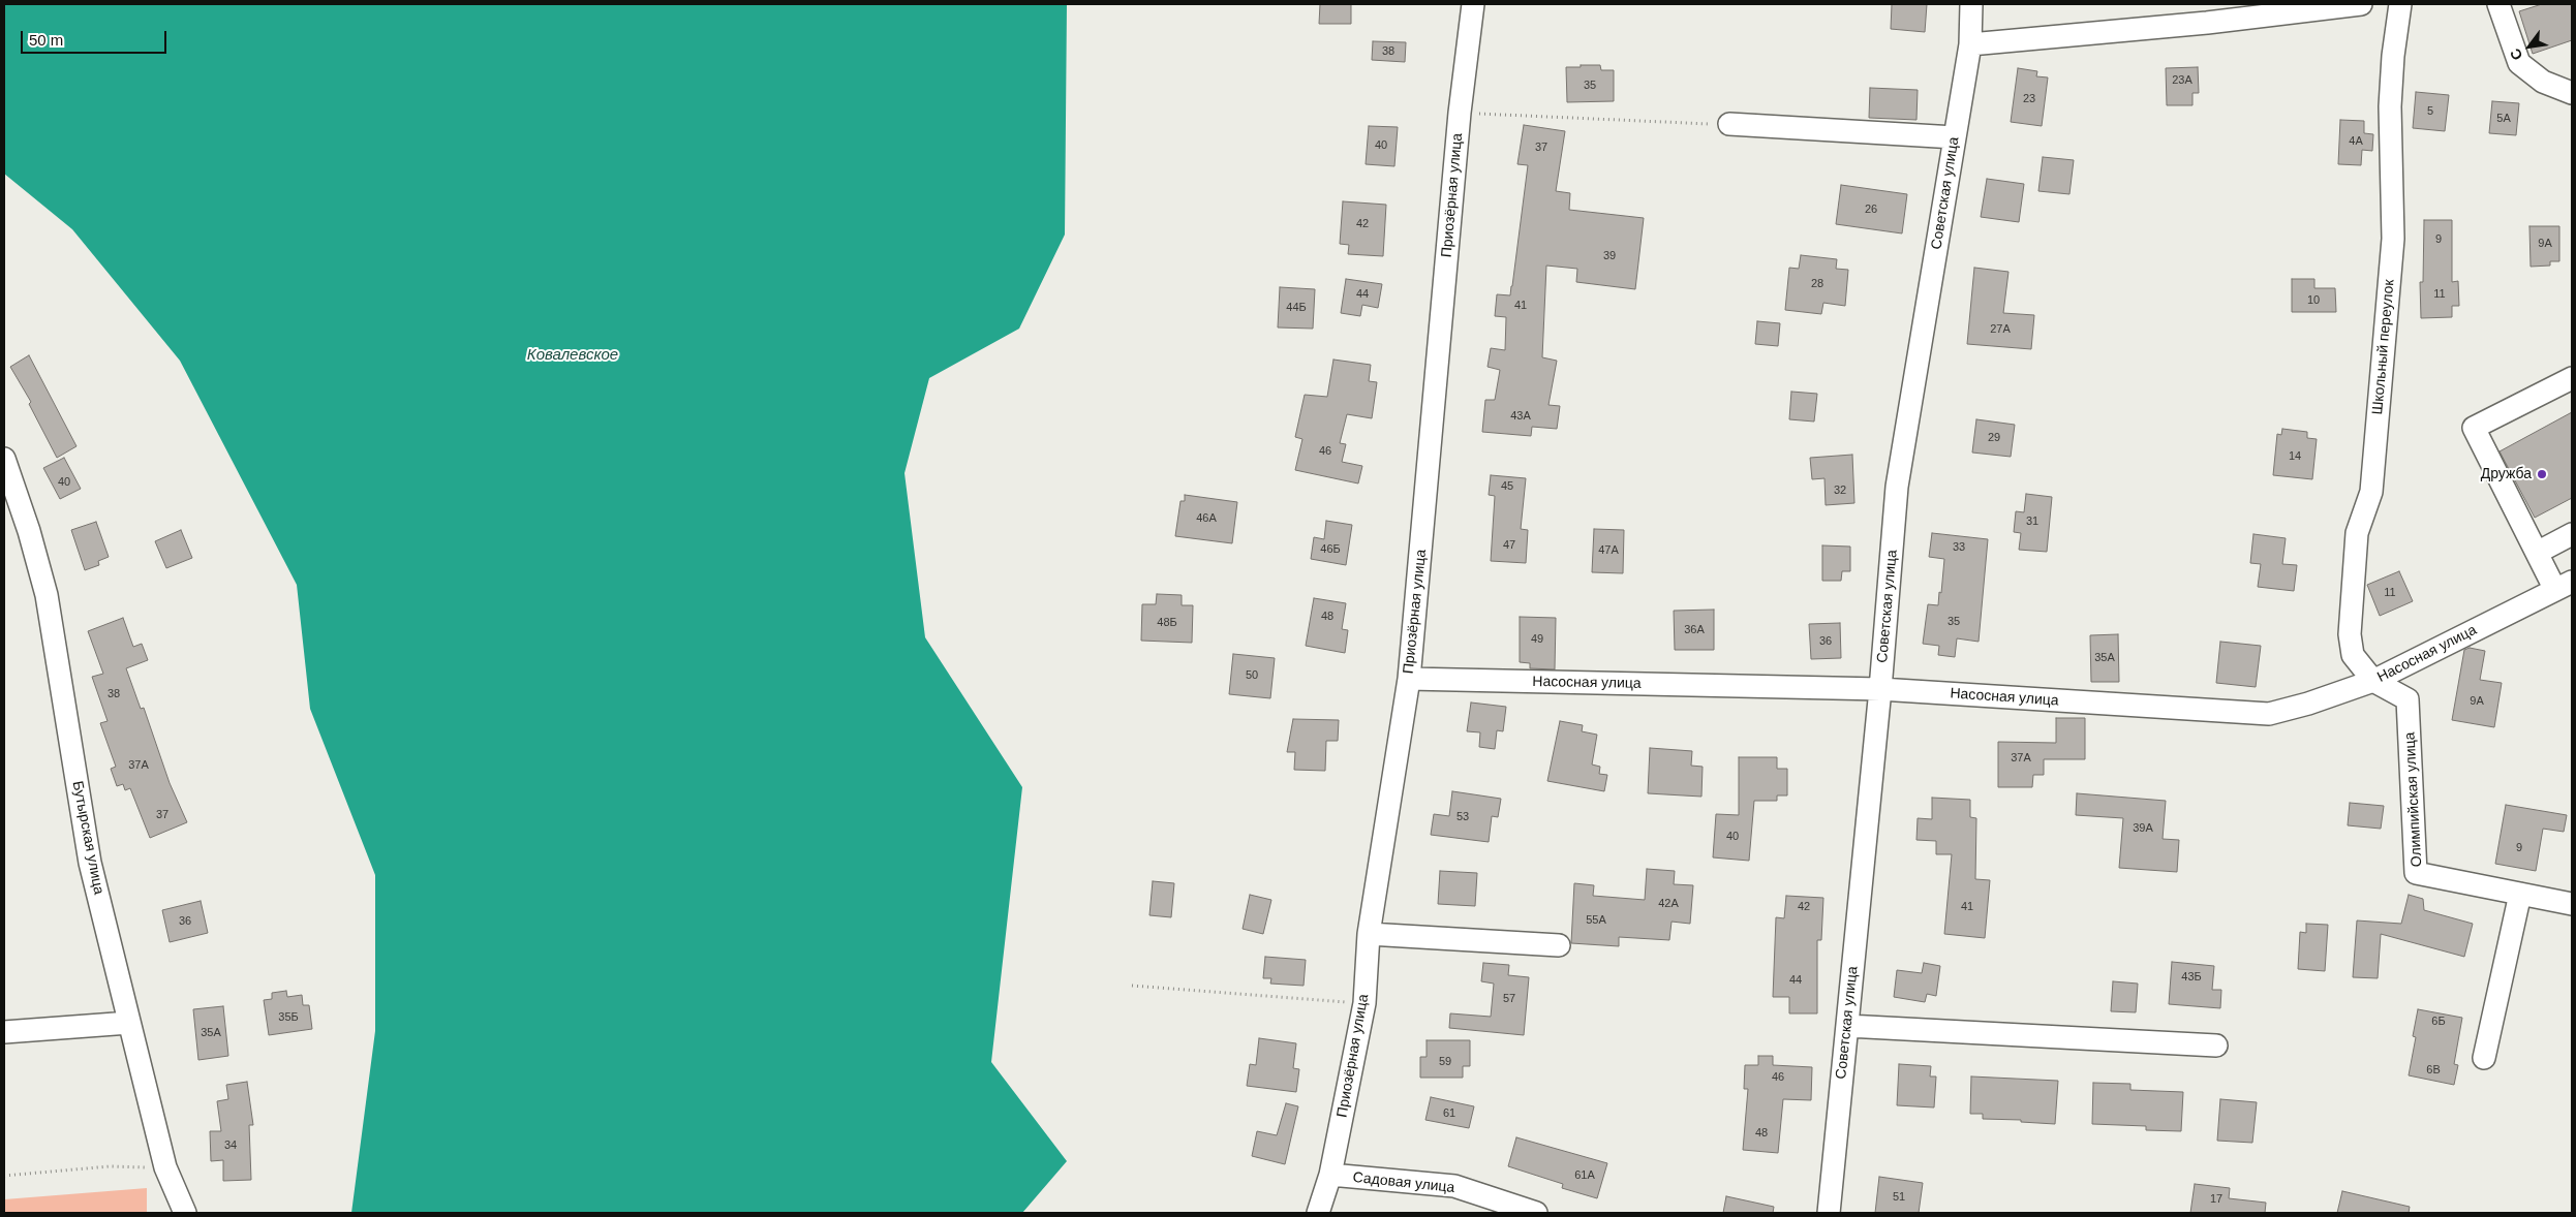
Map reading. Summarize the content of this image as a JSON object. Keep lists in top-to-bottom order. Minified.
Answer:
{"streets":{"street":["Советская улица","Приозёрная улица","Школьный переулок","Насосная улица","Олимпийская улица","Бутырская улица","Садовая улица"]},"crossings":[["Советская улица","Насосная улица"],["Приозёрная улица","Насосная улица"],["Приозёрная улица","Садовая улица"],["Школьный переулок","Насосная улица"],["Школьный переулок","Олимпийская улица"],["Насосная улица","Олимпийская улица"]],"water":["Ковалевское"],"places":["Дружба"],"house_numbers":["38","23А","35","23","5","5А","4А","40","37","26","42","9","9А","39","28","44","11","10","41","44Б","27А","43А","29","46","14","40","45","32","46А","31","47","33","46Б","47А","11","48","35","48Б","36А","49","36","35А","50","38","9А","37А","37А","37","53","39А","40","9","42А","42","41","55А","36","43Б","44","57","35Б","6Б","35А","59","6В","46","61","48","34","61А","51","17"],"scale_bar":"50 m","north":"bottom left"}
